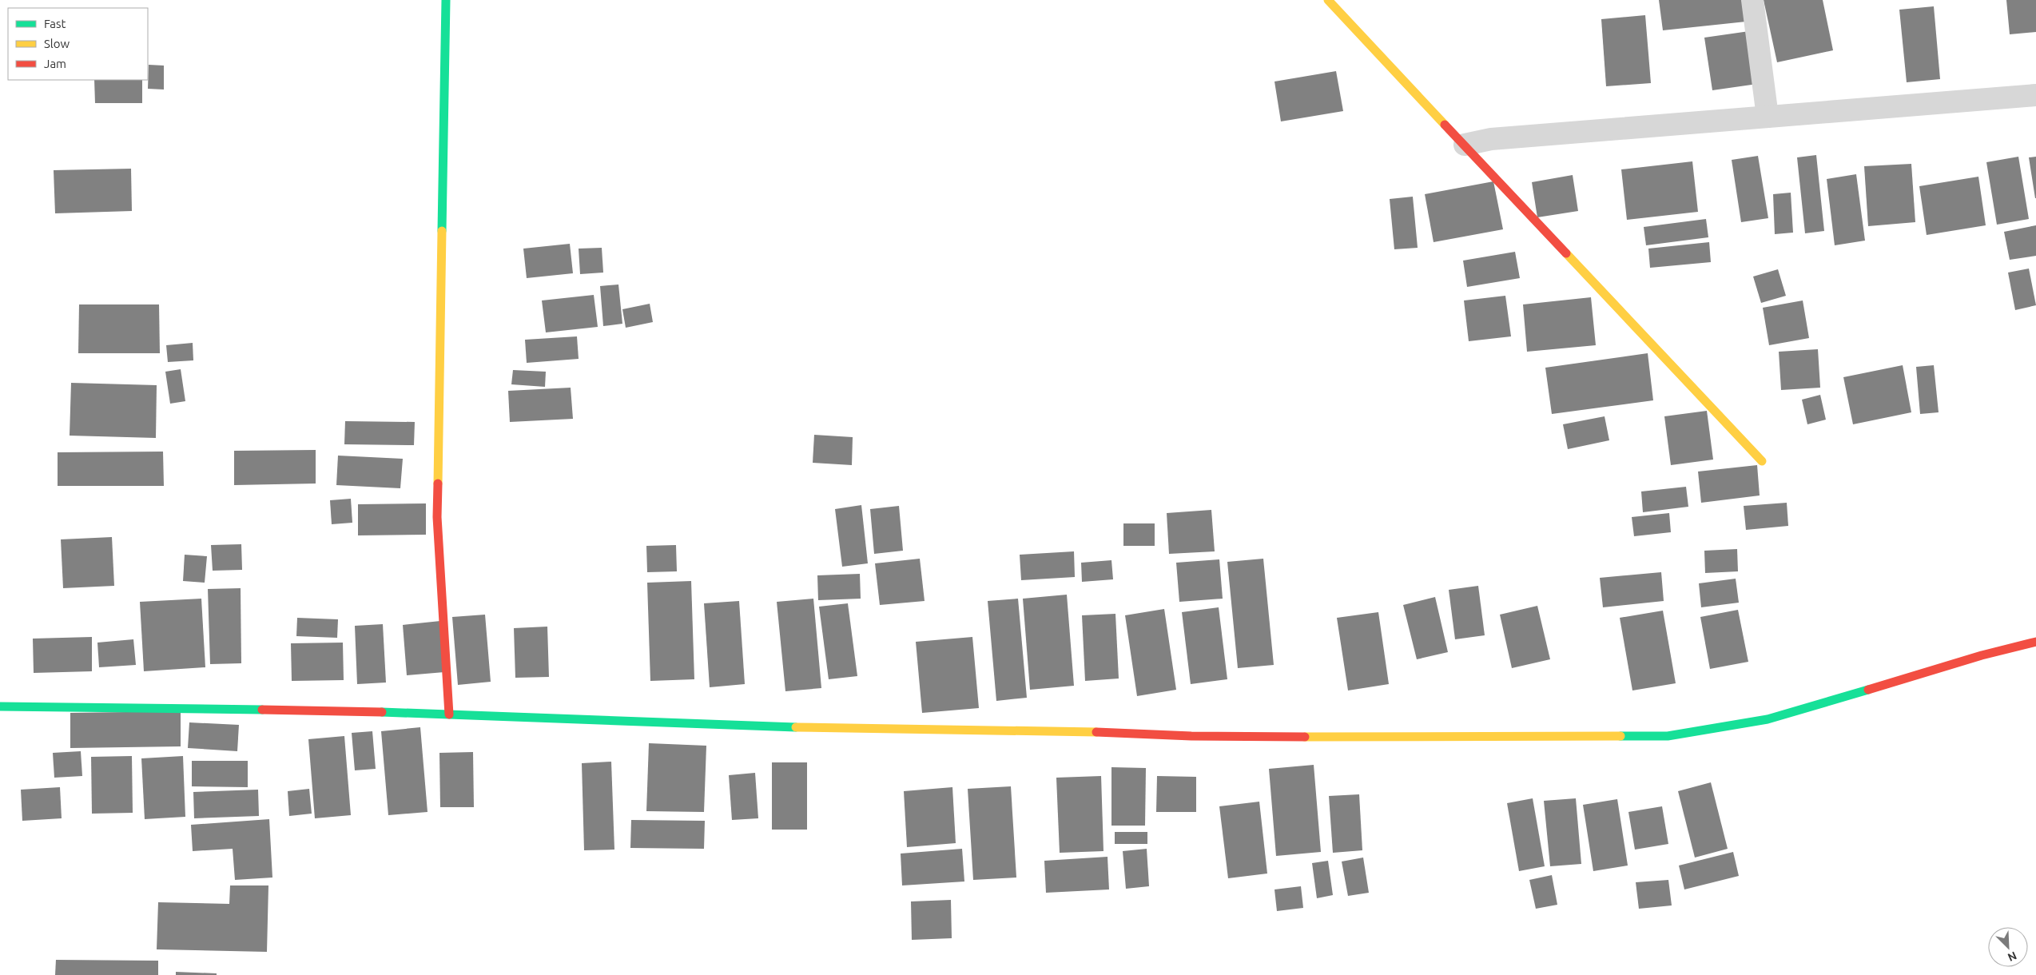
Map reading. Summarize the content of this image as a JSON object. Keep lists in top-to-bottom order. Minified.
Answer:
{"legend":["Fast","Slow","Jam"],"north":"bottom right"}
